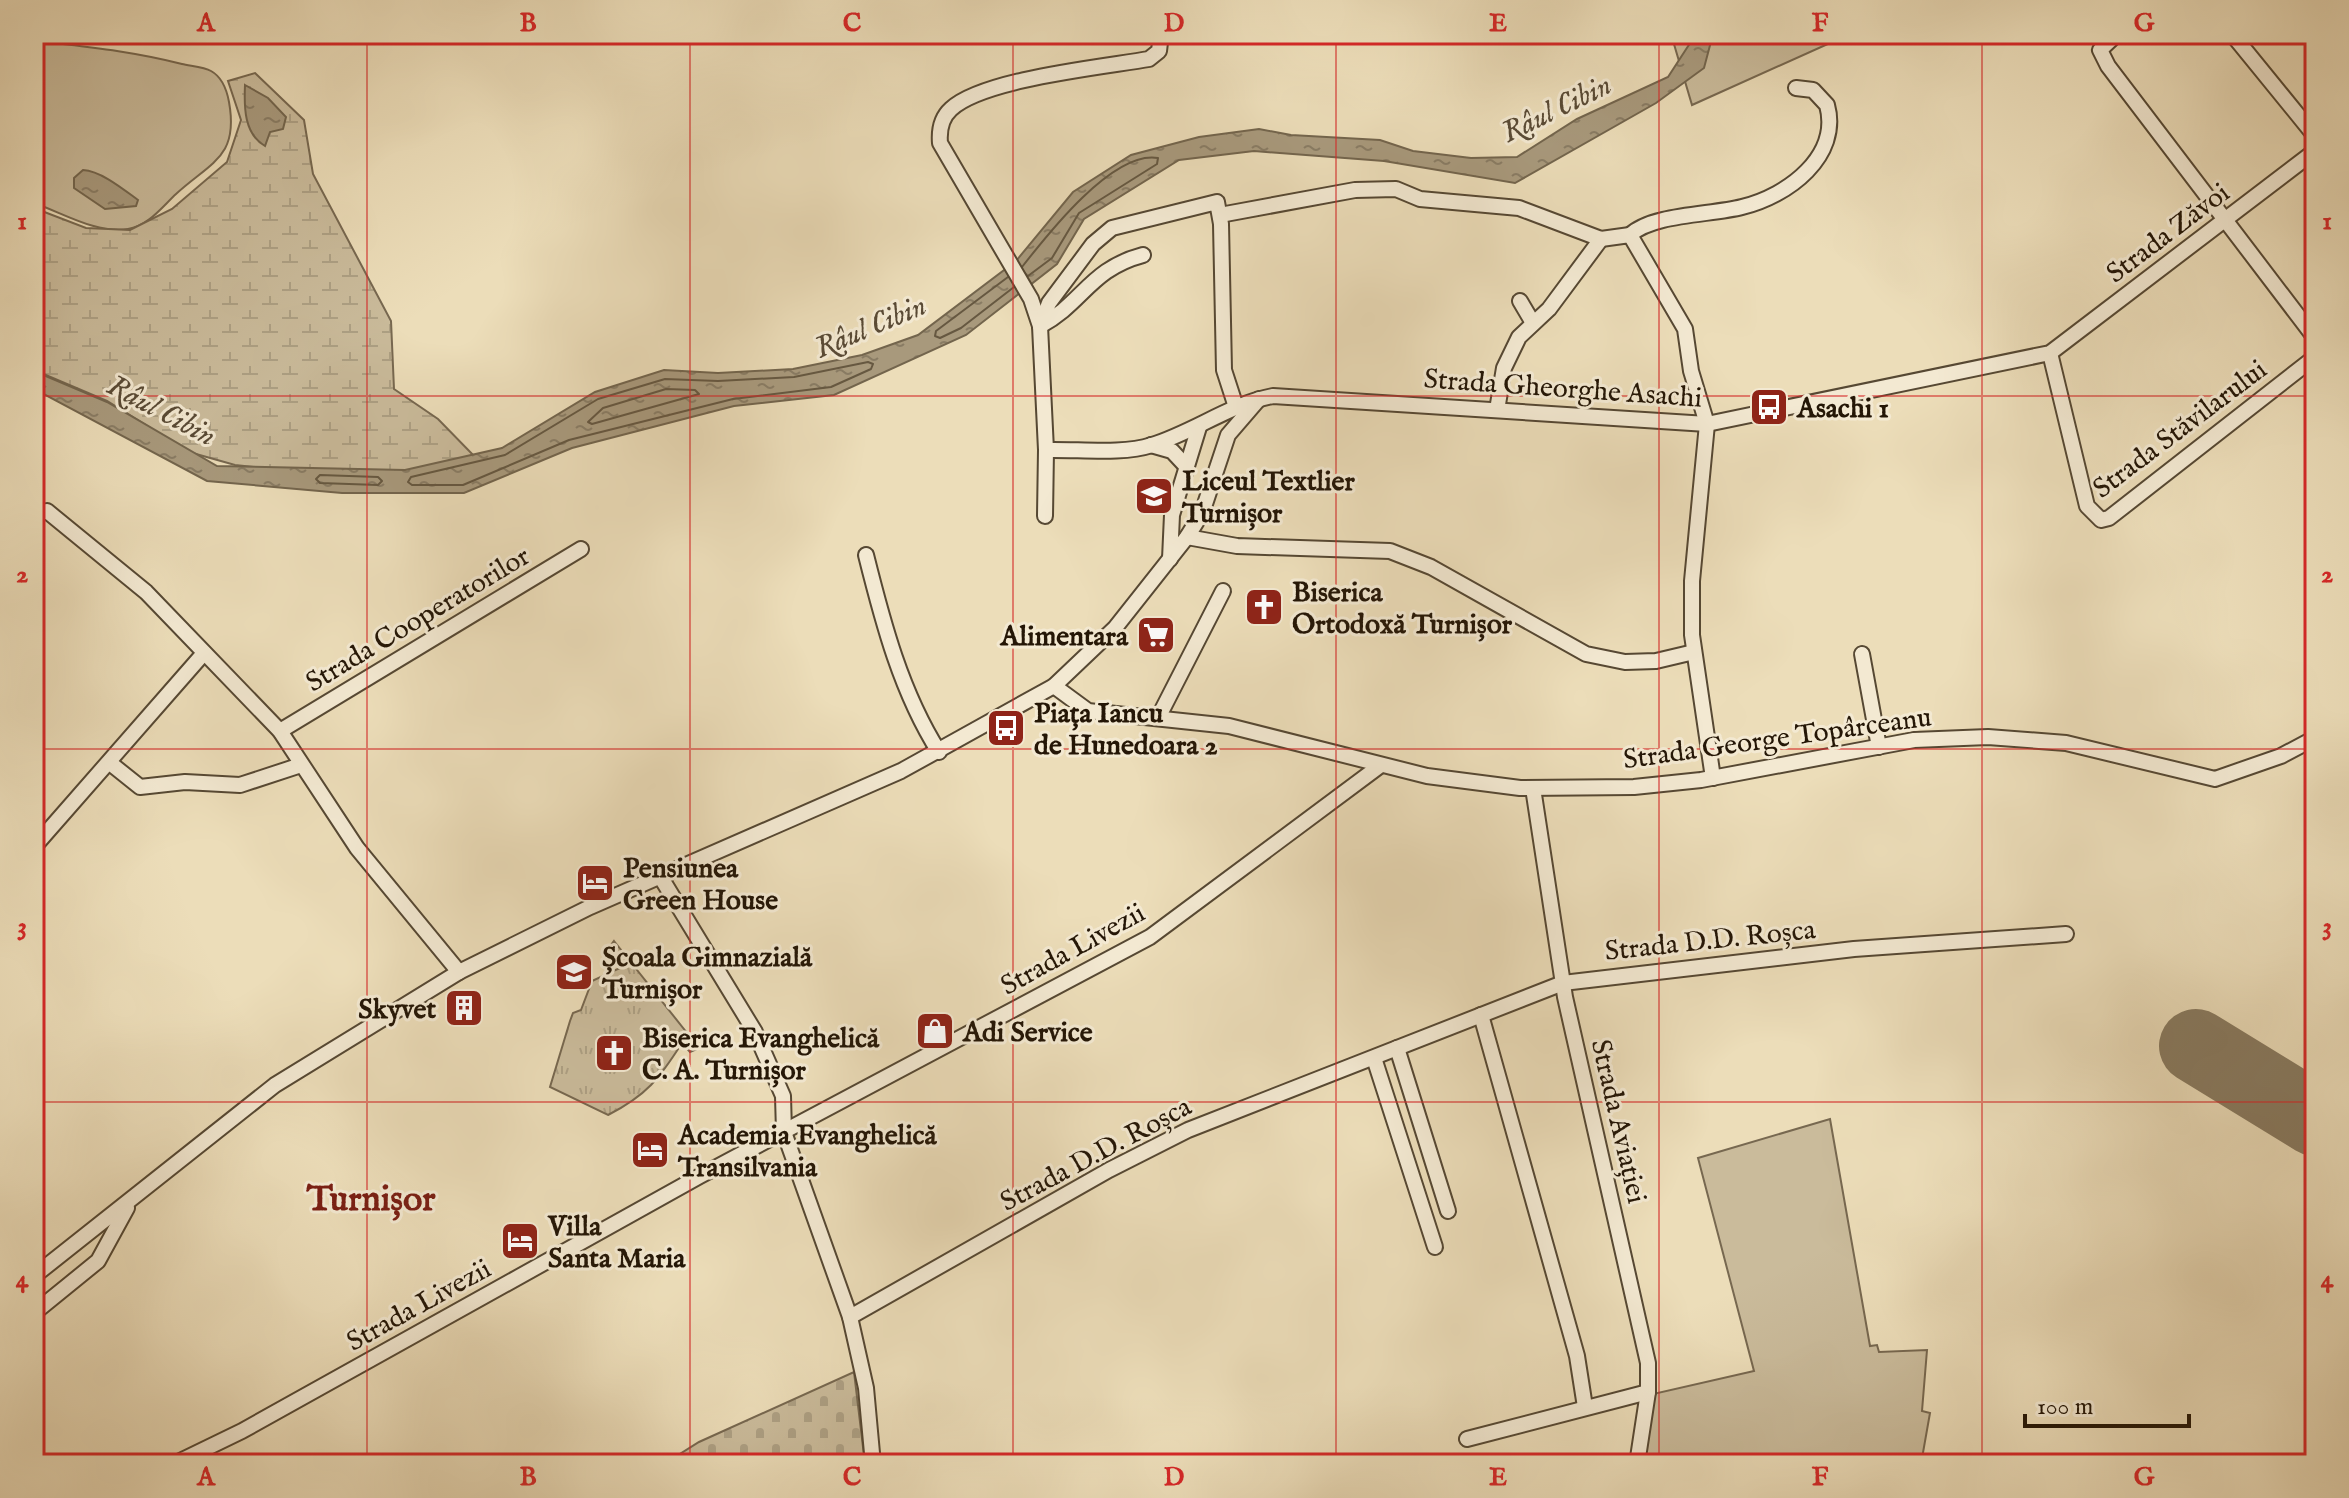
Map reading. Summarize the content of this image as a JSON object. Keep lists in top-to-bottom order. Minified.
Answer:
{"streets":{"street":["Strada Zăvoi","Strada Gheorghe Asachi","Strada Stăvilarului","Strada Cooperatorilor","Strada George Topârceanu","Strada D.D. Roșca","Strada Livezii","Strada Aviației"]},"crossings":[["Strada Zăvoi","Strada Gheorghe Asachi"],["Strada Zăvoi","Strada Stăvilarului"],["Strada Gheorghe Asachi","Strada Stăvilarului"],["Strada George Topârceanu","Strada Livezii"],["Strada George Topârceanu","Strada Aviației"],["Strada D.D. Roșca","Strada Aviației"]],"districts":["Turnișor"],"water":["Râul Cibin"],"places":{"bus stop":["Asachi 1","Piața Iancu de Hunedoara 2"],"school or university":["Liceul Textlier Turnișor","Școala Gimnazială Turnișor"],"church":["Biserica Ortodoxă Turnișor","Biserica Evanghelică C. A. Turnișor"],"supermarket":["Alimentara"],"hotel":["Pensiunea Green House","Academia Evanghelică Transilvania","Villa Santa Maria"],"building":["Skyvet"],"shop":["Adi Service"]},"scale_bar":"100 m","grid":{"columns":["A","B","C","D","E","F","G"],"rows":["1","2","3","4"]}}
